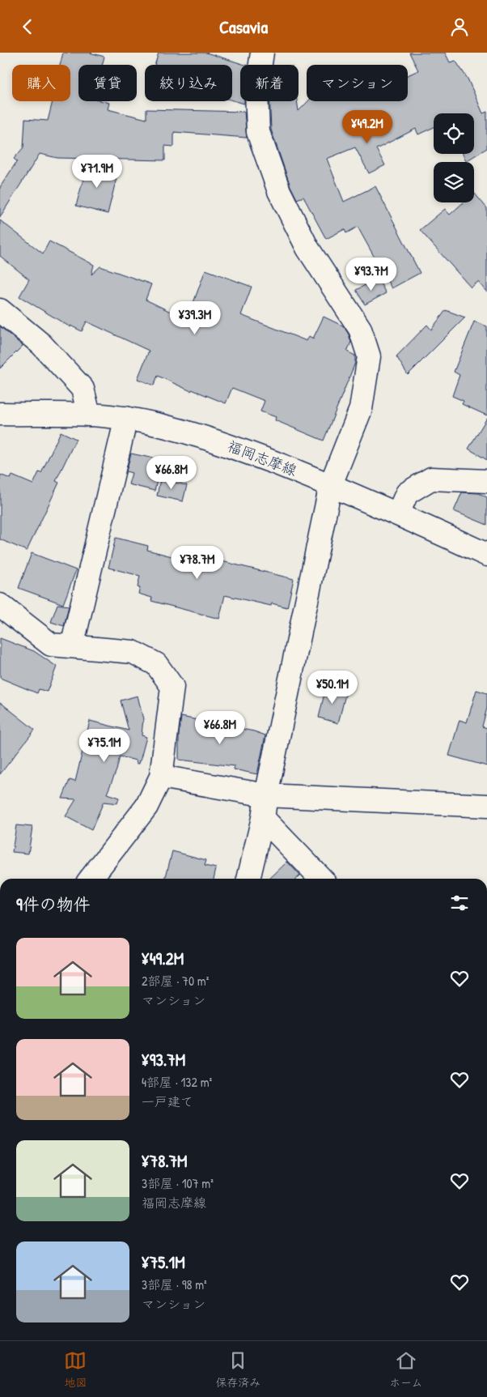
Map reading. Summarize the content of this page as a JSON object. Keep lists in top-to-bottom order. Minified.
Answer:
{"streets":{"street":["福岡志摩線"]},"page":{"header":"Casavia","chip":["購入","賃貸","絞り込み","新着","マンション"],"price":["¥49.2M","¥71.9M","¥93.7M","¥39.3M","¥66.8M","¥78.7M","¥50.1M","¥66.8M","¥75.1M"],"heading":"9件の物件","list":[{"name":"¥49.2M","note":"2部屋 · 70 m² · マンション"},{"name":"¥93.7M","note":"4部屋 · 132 m² · 一戸建て"},{"name":"¥78.7M","note":"3部屋 · 107 m² · 福岡志摩線"},{"name":"¥75.1M","note":"3部屋 · 98 m² · マンション"}],"tabs":["地図","保存済み","ホーム"]}}
